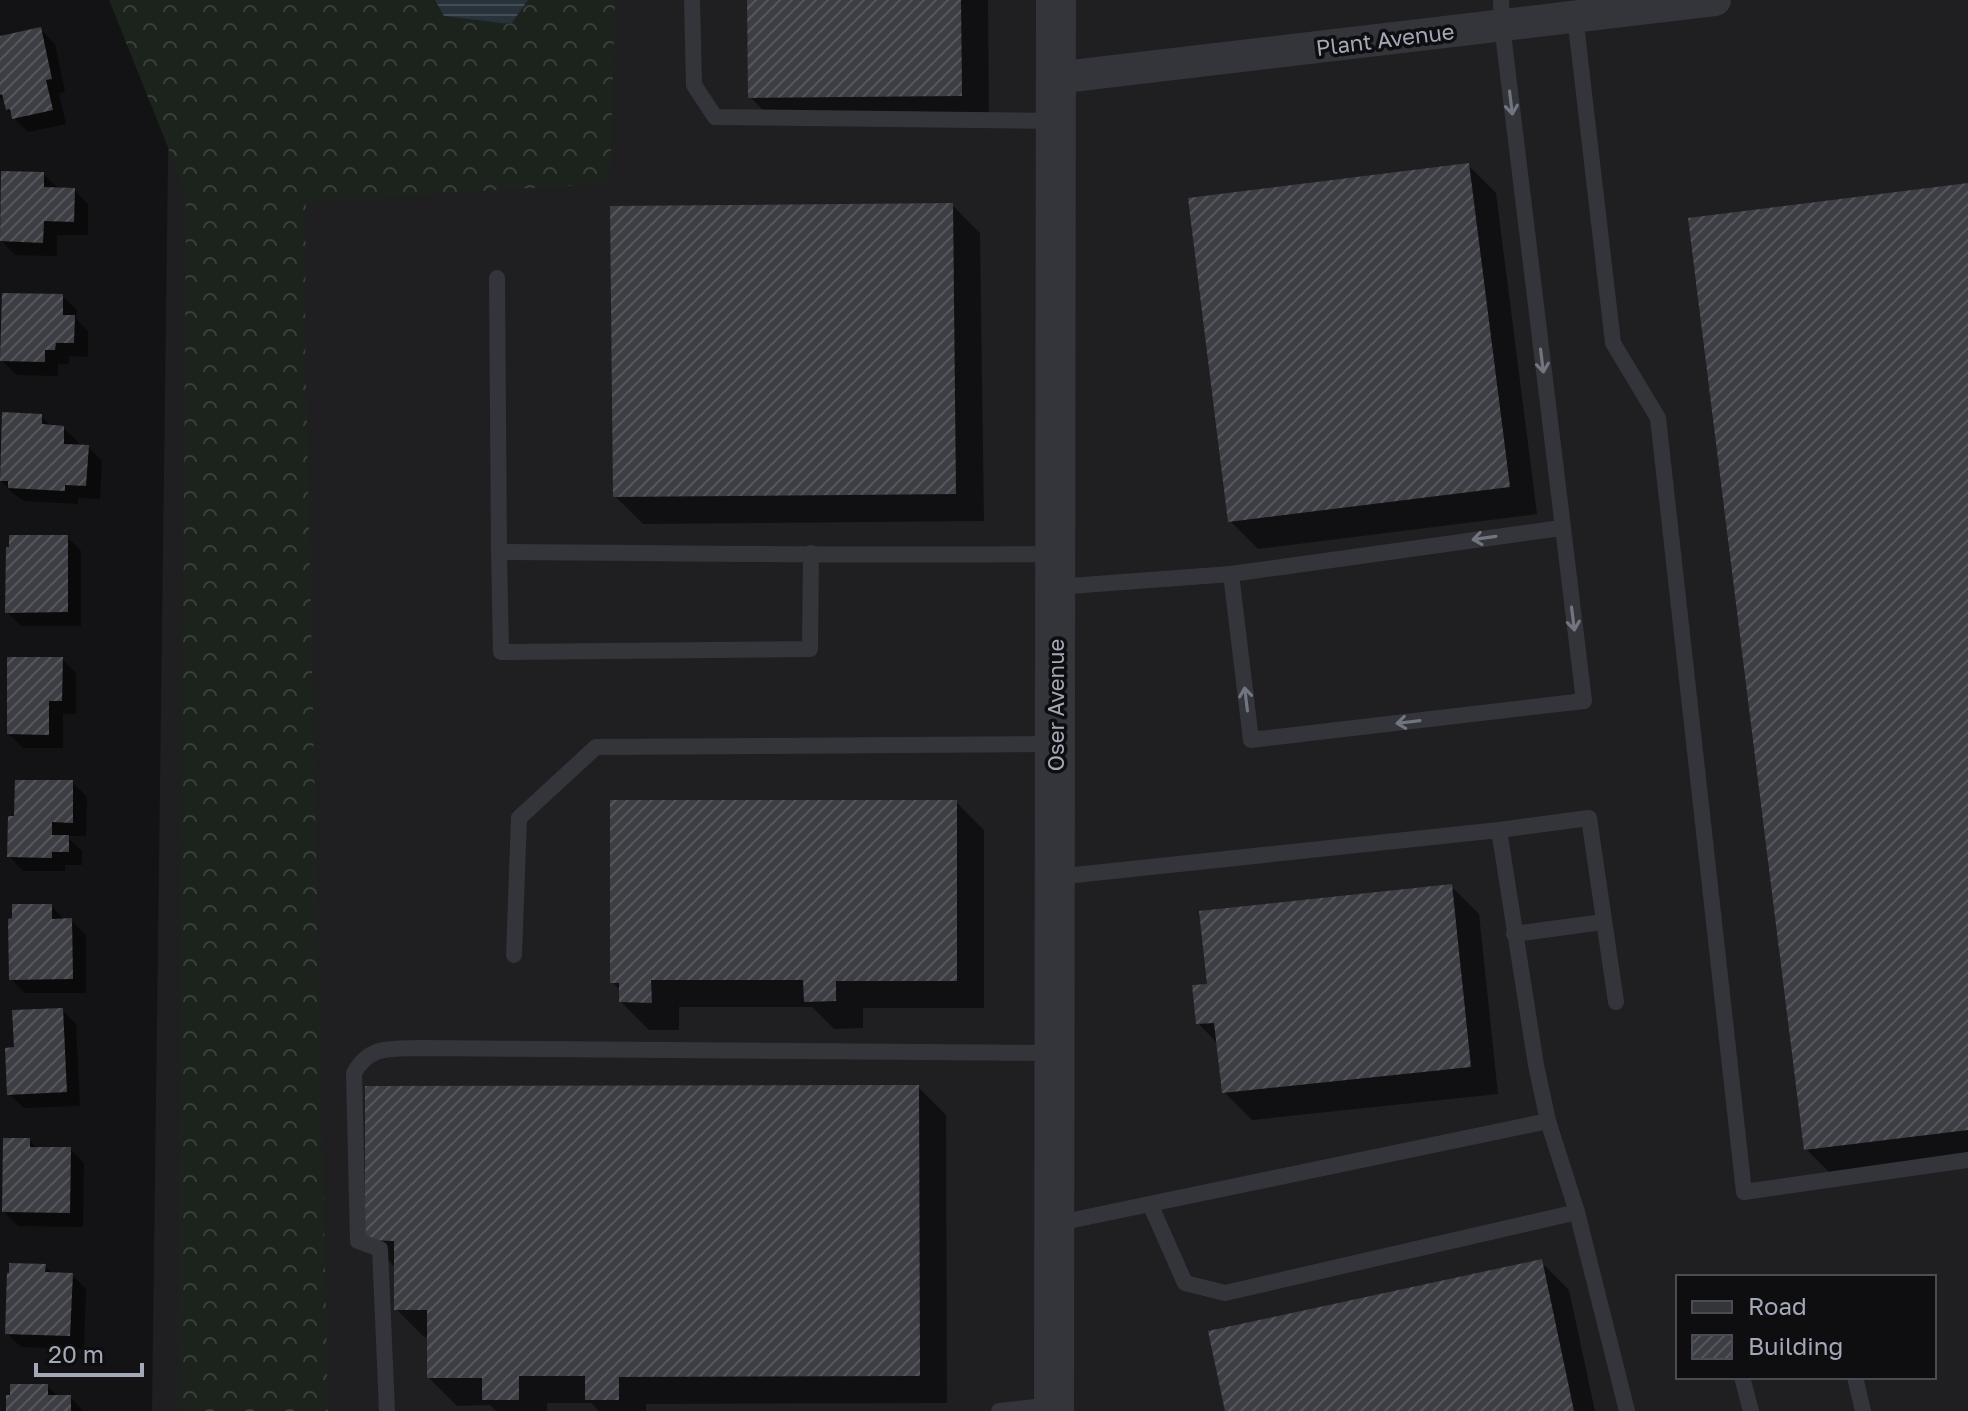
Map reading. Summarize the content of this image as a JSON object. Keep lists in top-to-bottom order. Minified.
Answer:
{"streets":{"street":["Plant Avenue","Oser Avenue"]},"crossings":[["Plant Avenue","Oser Avenue"]],"legend":["Road","Building"],"scale_bar":"20 m"}
